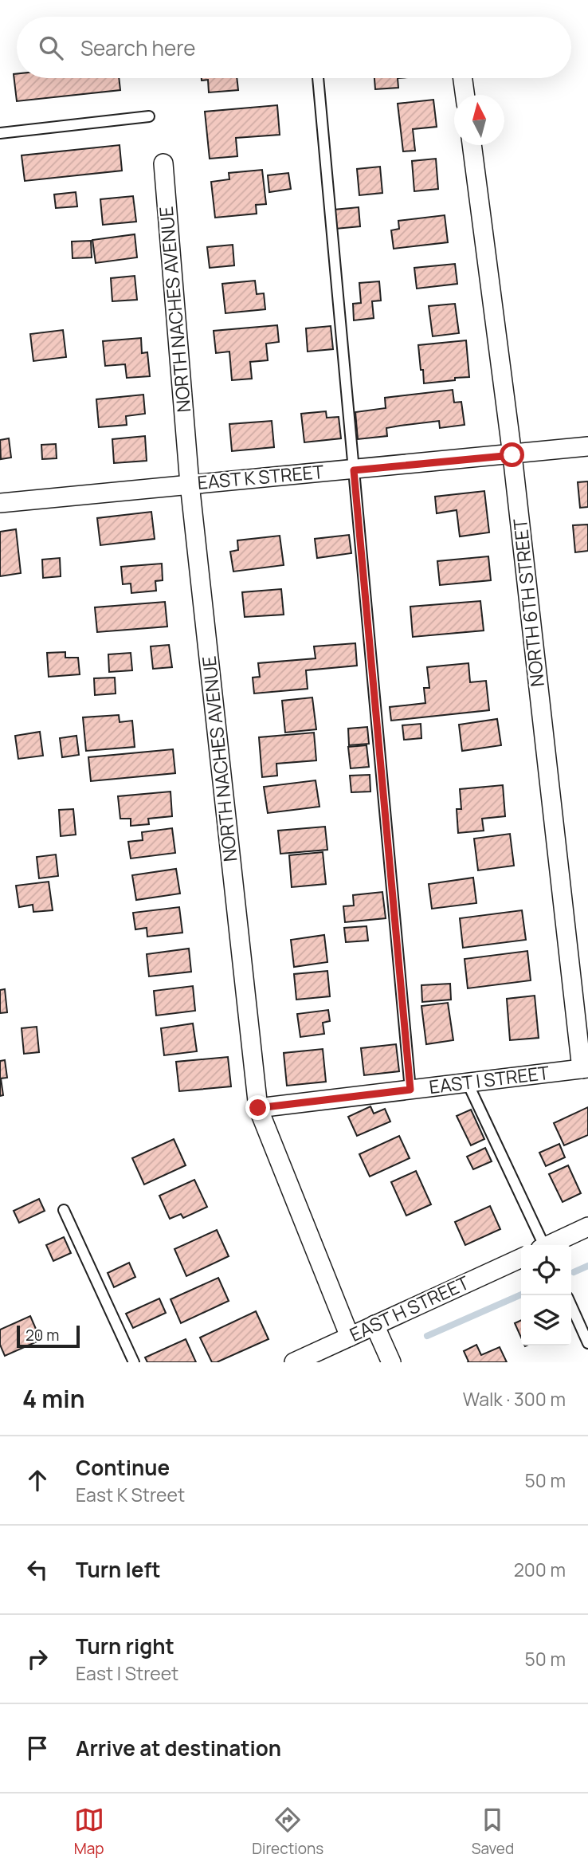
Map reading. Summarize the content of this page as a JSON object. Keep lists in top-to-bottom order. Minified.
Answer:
{"streets":{"street":["NORTH NACHES AVENUE","EAST K STREET","NORTH 6TH STREET","EAST I STREET","EAST H STREET"]},"crossings":[["NORTH NACHES AVENUE","EAST K STREET"],["NORTH NACHES AVENUE","EAST I STREET"],["NORTH NACHES AVENUE","EAST H STREET"],["EAST K STREET","NORTH 6TH STREET"],["NORTH 6TH STREET","EAST I STREET"]],"scale_bar":"20 m","north":"top","page":{"search":"Search here","scale":"20 m","heading":["4 min","Walk · 300 m"],"list":[["Continue","East K Street","50 m"],["Turn left","200 m"],["Turn right","East I Street","50 m"],"Arrive at destination"],"nav":["Map","Directions","Saved"]}}
